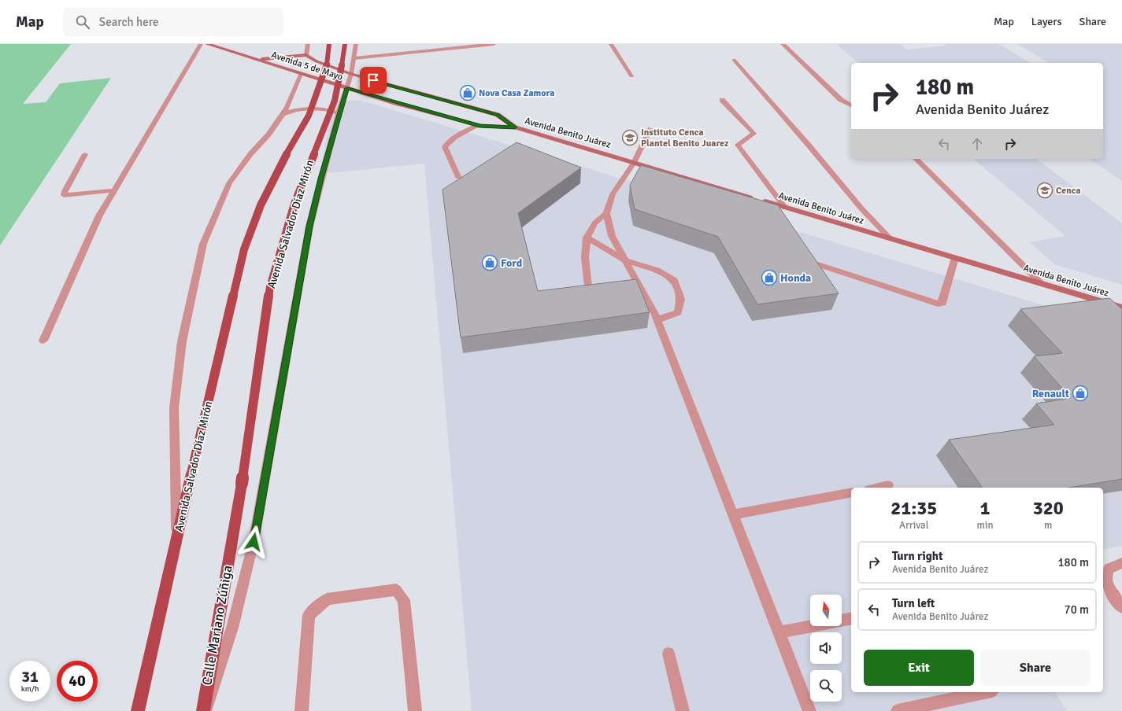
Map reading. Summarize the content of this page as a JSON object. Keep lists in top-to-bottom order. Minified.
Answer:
{"streets":{"main road":["Avenida 5 de Mayo","Avenida Benito Juárez","Avenida Salvador Díaz Mirón","Calle Mariano Zúñiga"]},"crossings":[["Avenida 5 de Mayo","Avenida Benito Juárez"],["Avenida 5 de Mayo","Avenida Salvador Díaz Mirón"],["Avenida Benito Juárez","Avenida Salvador Díaz Mirón"],["Avenida Salvador Díaz Mirón","Calle Mariano Zúñiga"]],"places":{"shop":["Nova Casa Zamora","Ford","Honda","Renault"],"school or university":["Instituto Cenca Plantel Benito Juarez","Cenca"]},"north":"top","page":{"header":"Map","search":"Search here","nav":["Map","Layers","Share"],"turn":["180 m","Avenida Benito Juárez"],"eta":["21:35","Arrival","1","min","320","m"],"list":[{"name":"Turn right","note":"Avenida Benito Juárez","value":"180 m"},{"name":"Turn left","note":"Avenida Benito Juárez","value":"70 m"}],"buttons":["Exit","Share"],"speed":"31 km/h","limit":"40"}}
